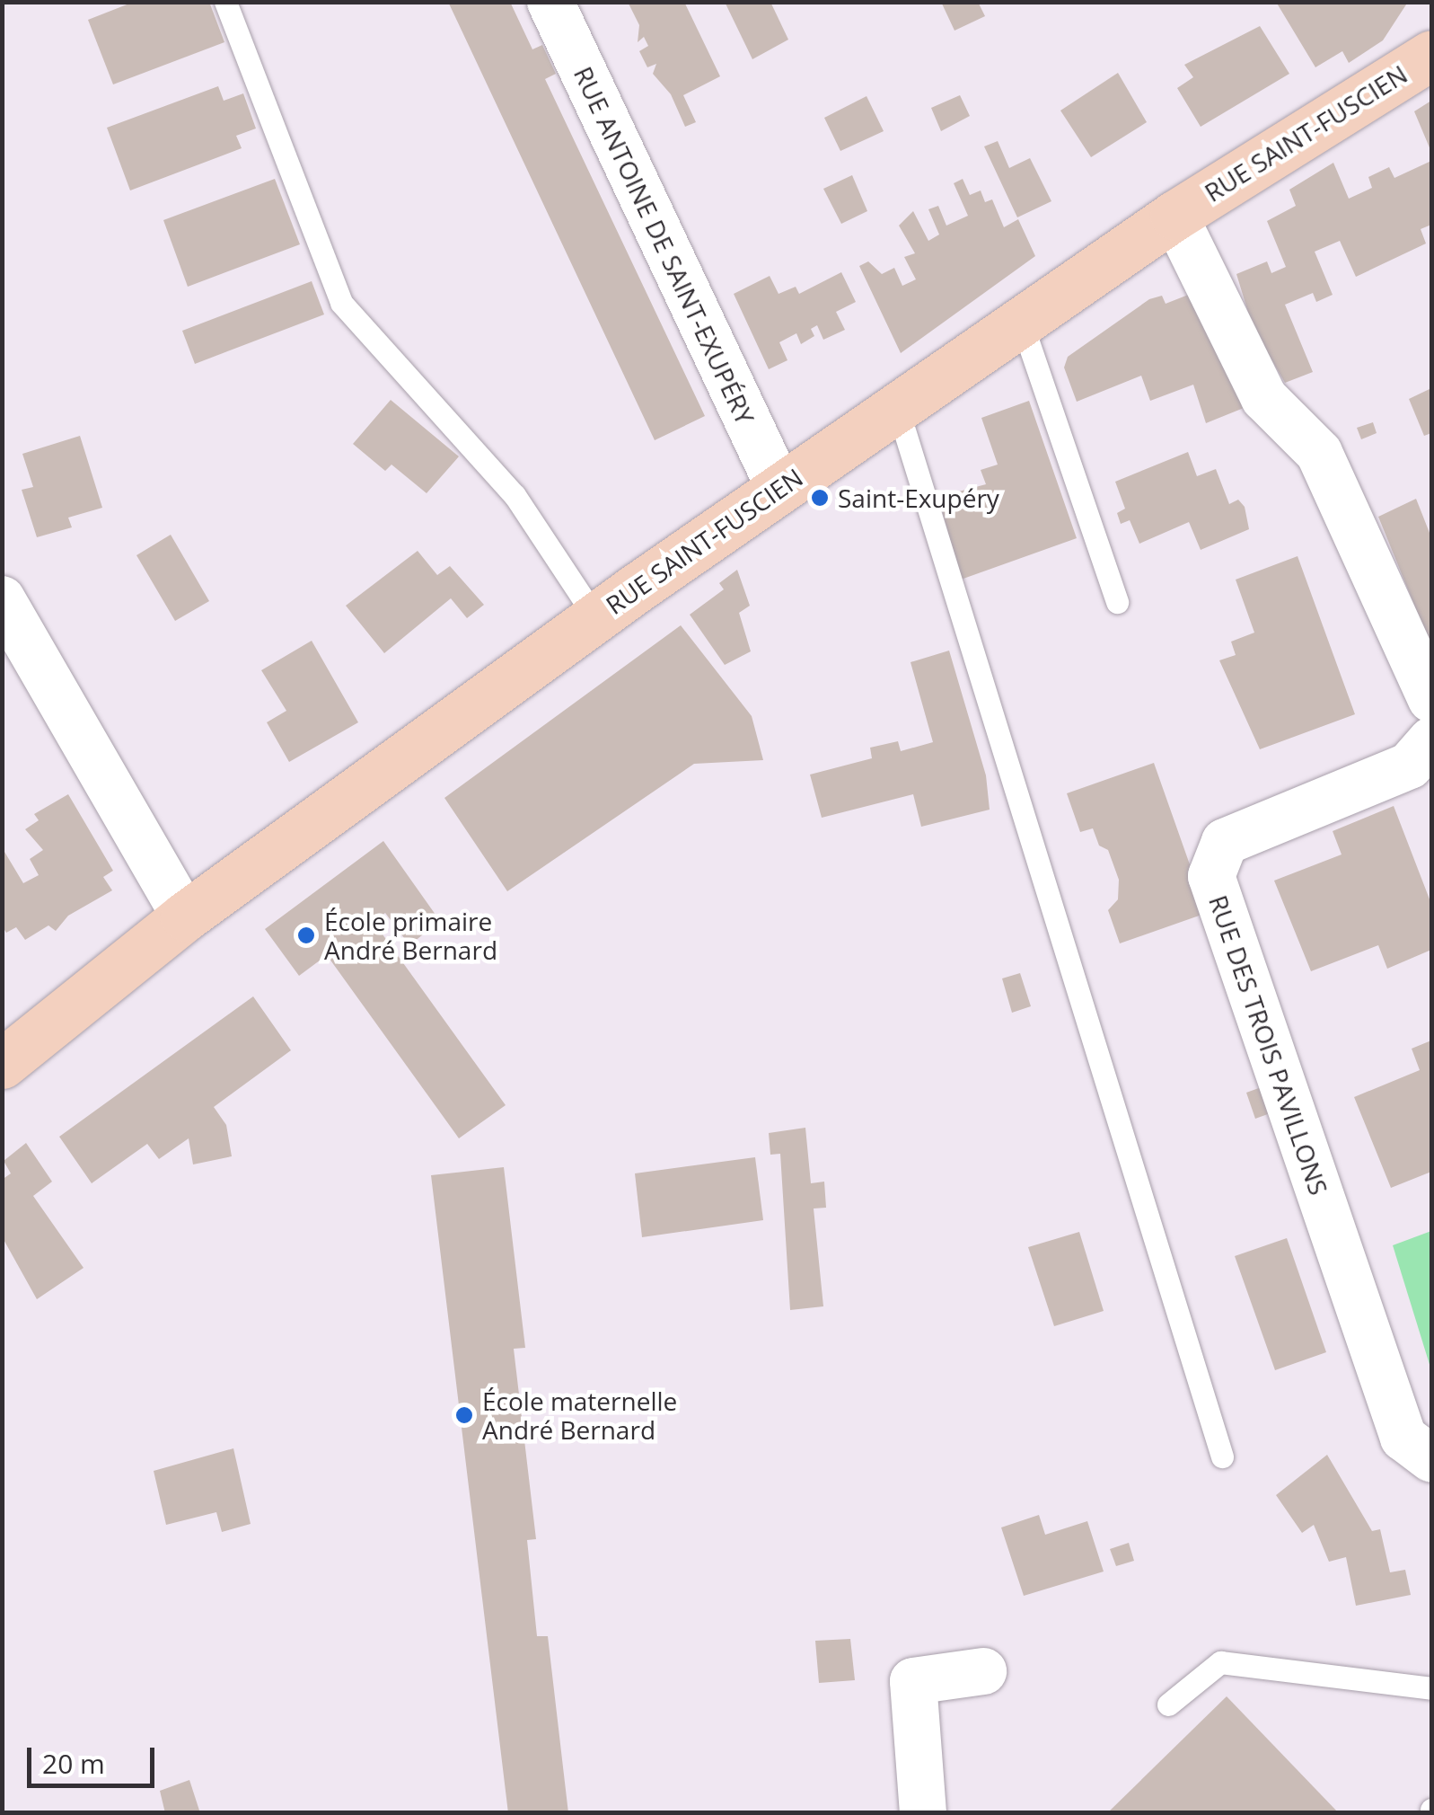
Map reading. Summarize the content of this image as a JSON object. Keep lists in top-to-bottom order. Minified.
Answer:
{"streets":{"main road":["RUE SAINT-FUSCIEN"],"street":["RUE ANTOINE DE SAINT-EXUPÉRY","RUE DES TROIS PAVILLONS"]},"crossings":[["RUE SAINT-FUSCIEN","RUE ANTOINE DE SAINT-EXUPÉRY"]],"places":["Saint-Exupéry","École primaire André Bernard","École maternelle André Bernard"],"scale_bar":"20 m"}
